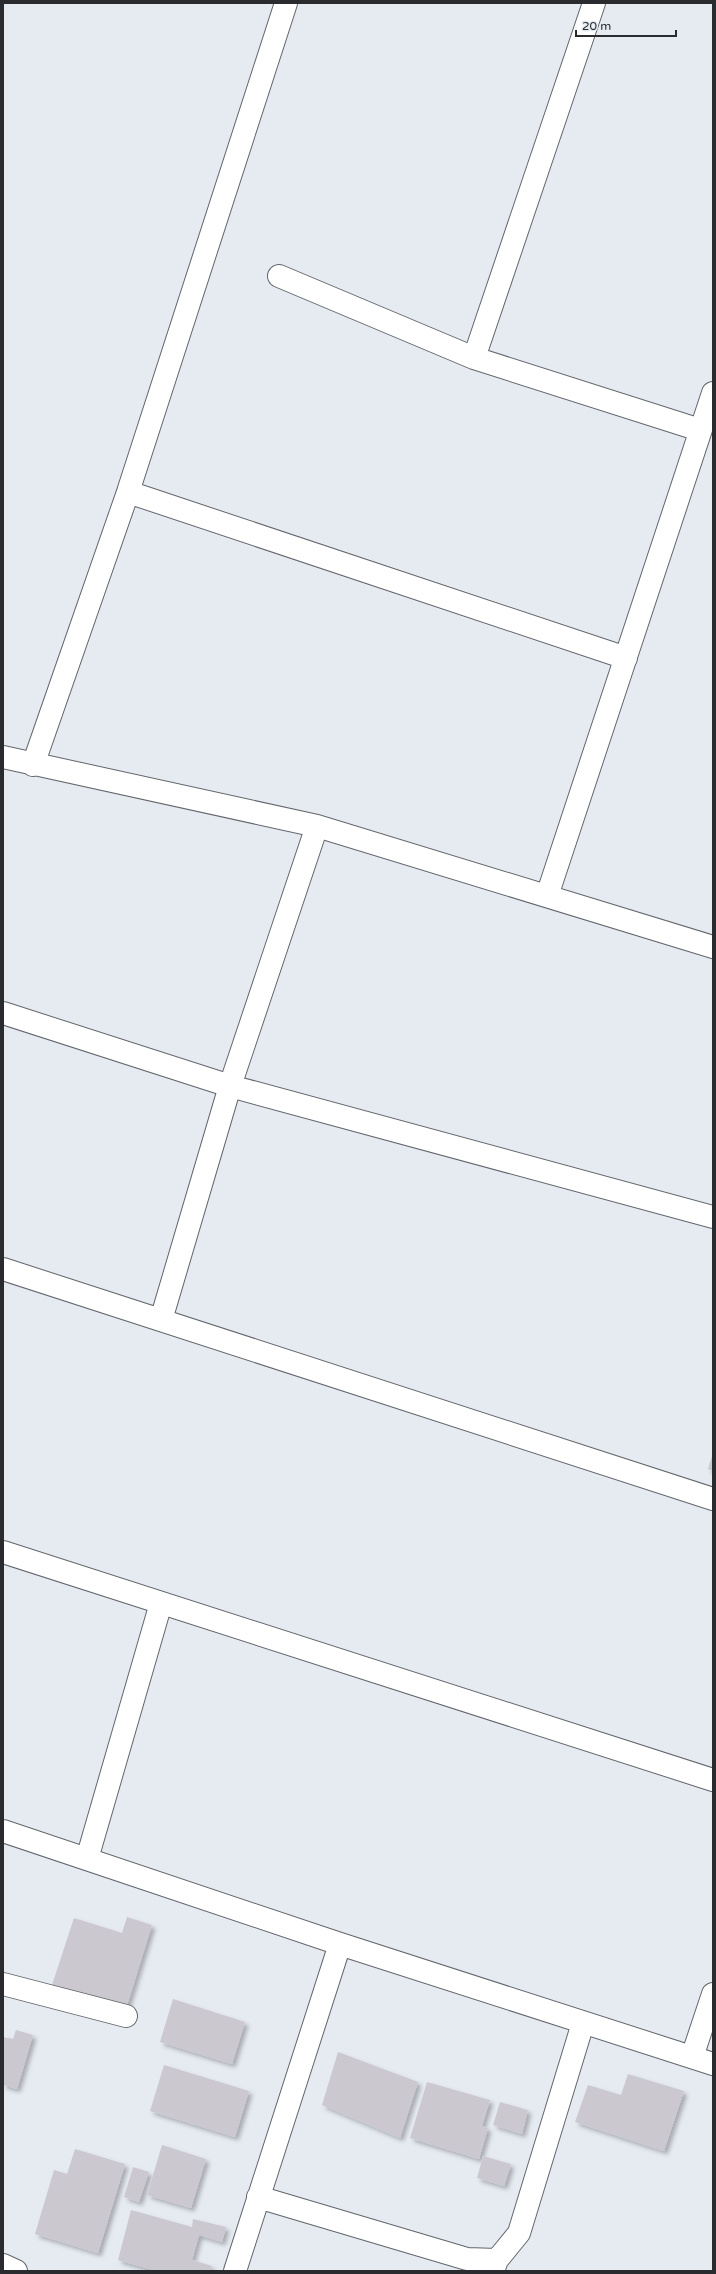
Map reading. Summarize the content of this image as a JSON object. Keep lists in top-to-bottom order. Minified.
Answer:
{"scale_bar":"20 m"}
